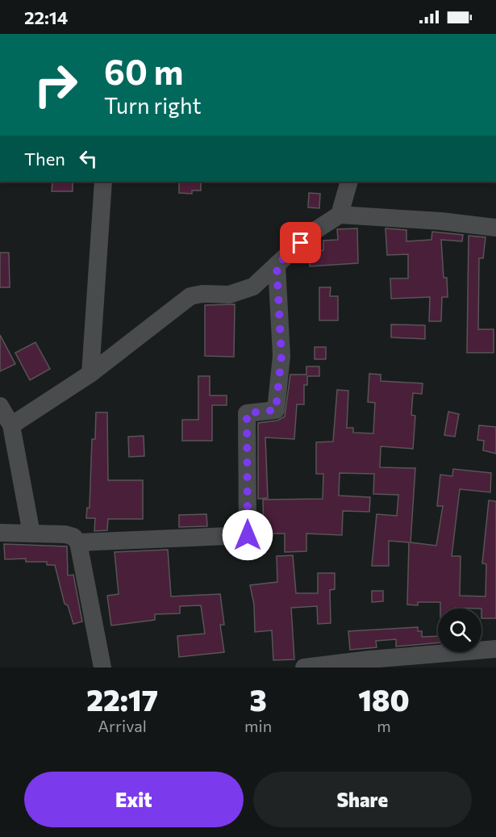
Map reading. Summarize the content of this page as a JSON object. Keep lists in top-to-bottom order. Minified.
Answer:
{"page":{"status":"22:14","turn":["60 m","Turn right"],"then":"Then","eta":["22:17","Arrival","3","min","180","m"],"buttons":["Exit","Share"]}}
